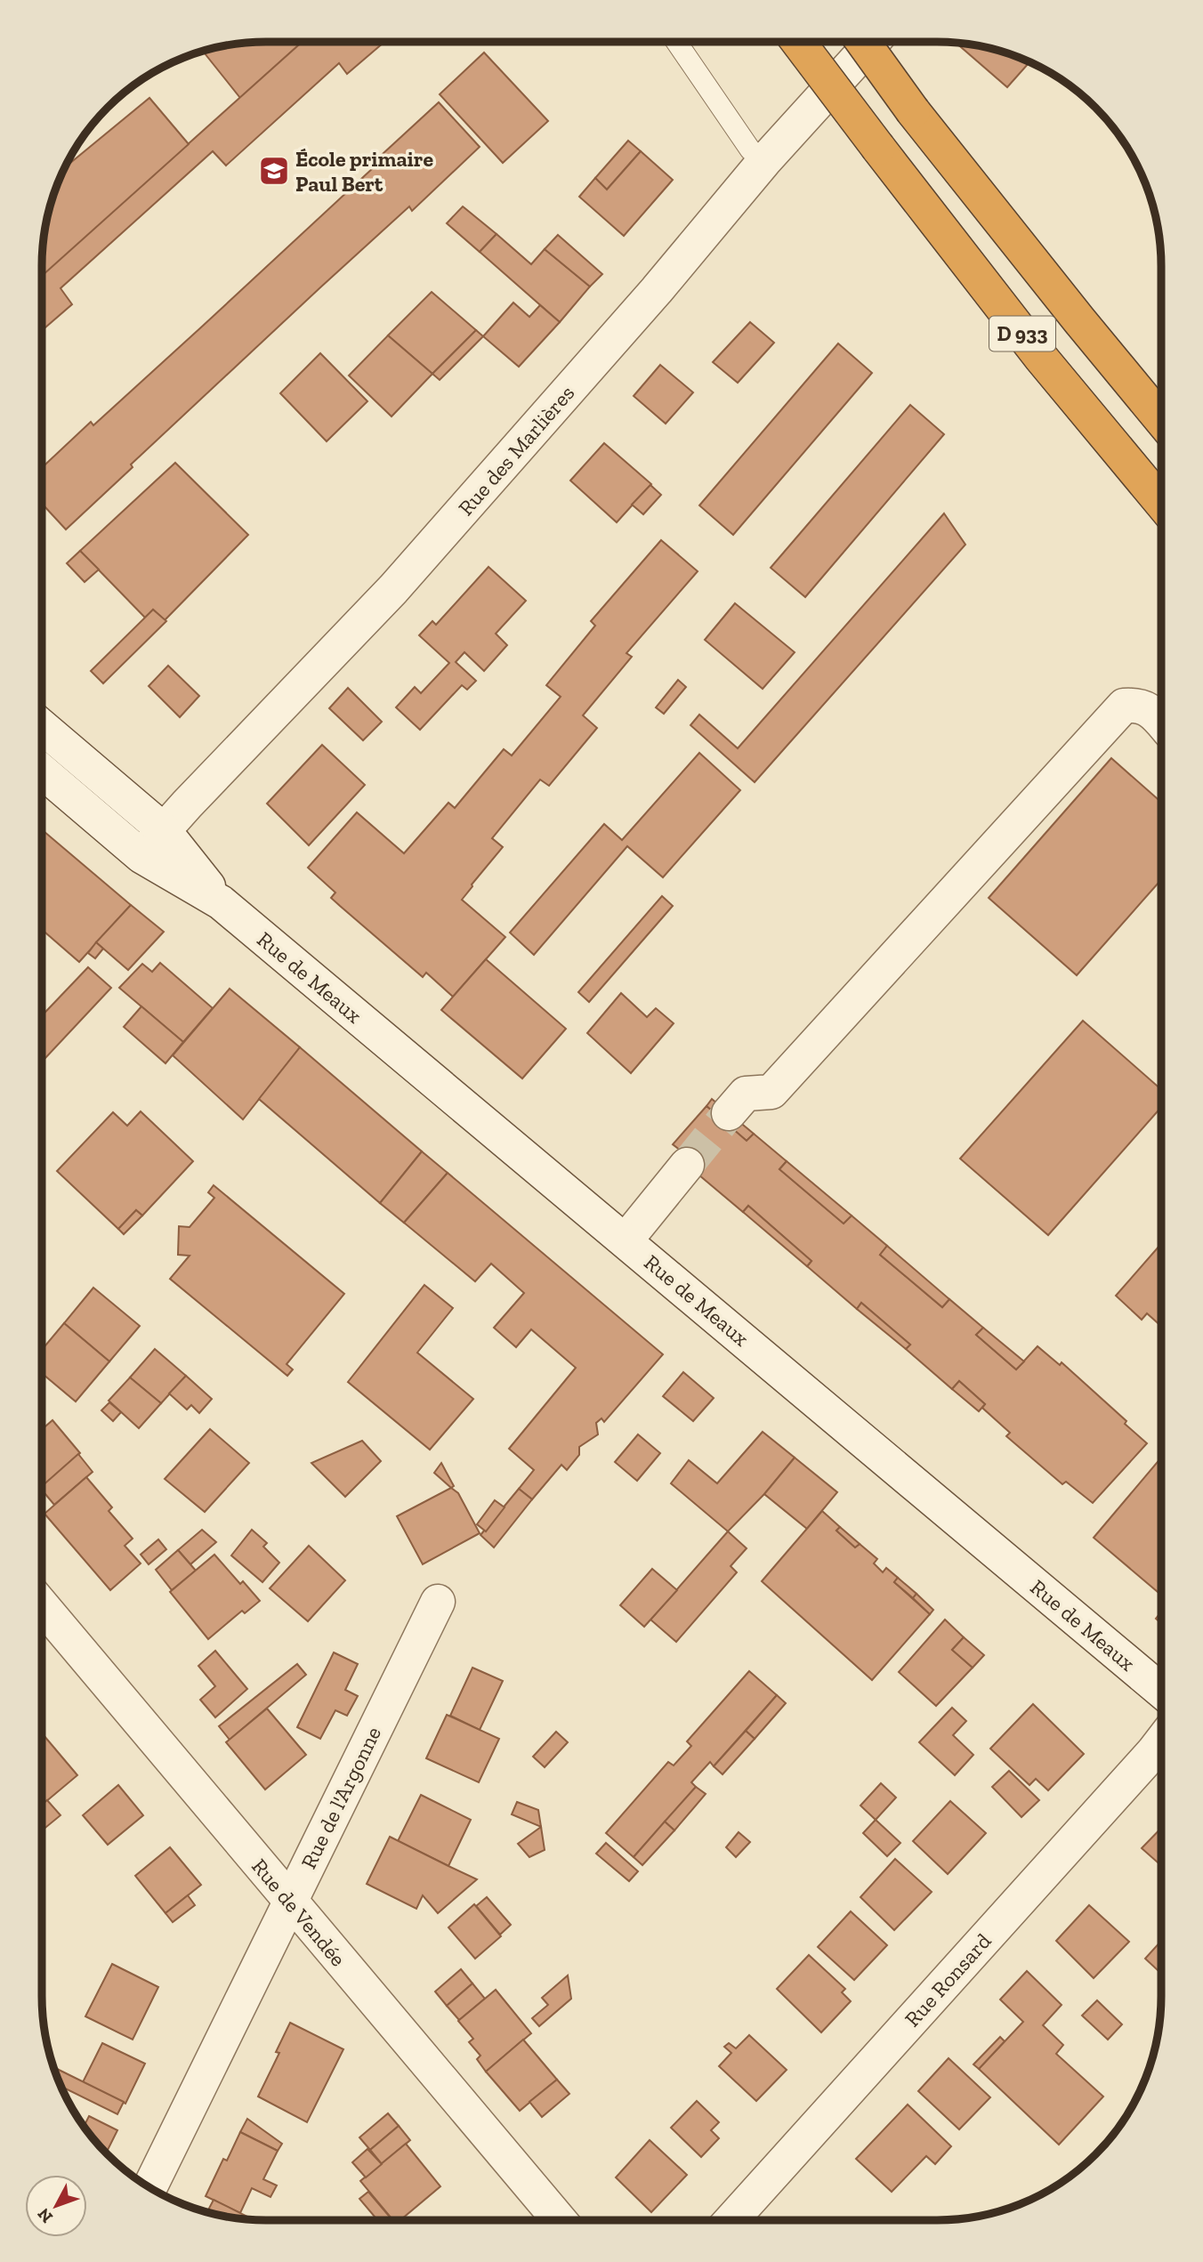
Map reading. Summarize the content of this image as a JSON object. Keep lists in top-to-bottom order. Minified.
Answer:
{"streets":{"highway":["D 933"],"street":["Rue des Marlières","Rue de Meaux","Rue de l'Argonne","Rue de Vendée","Rue Ronsard"]},"crossings":[["Rue des Marlières","Rue de Meaux"],["Rue de l'Argonne","Rue de Vendée"]],"places":{"school or university":["École primaire Paul Bert"]},"north":"bottom left"}
